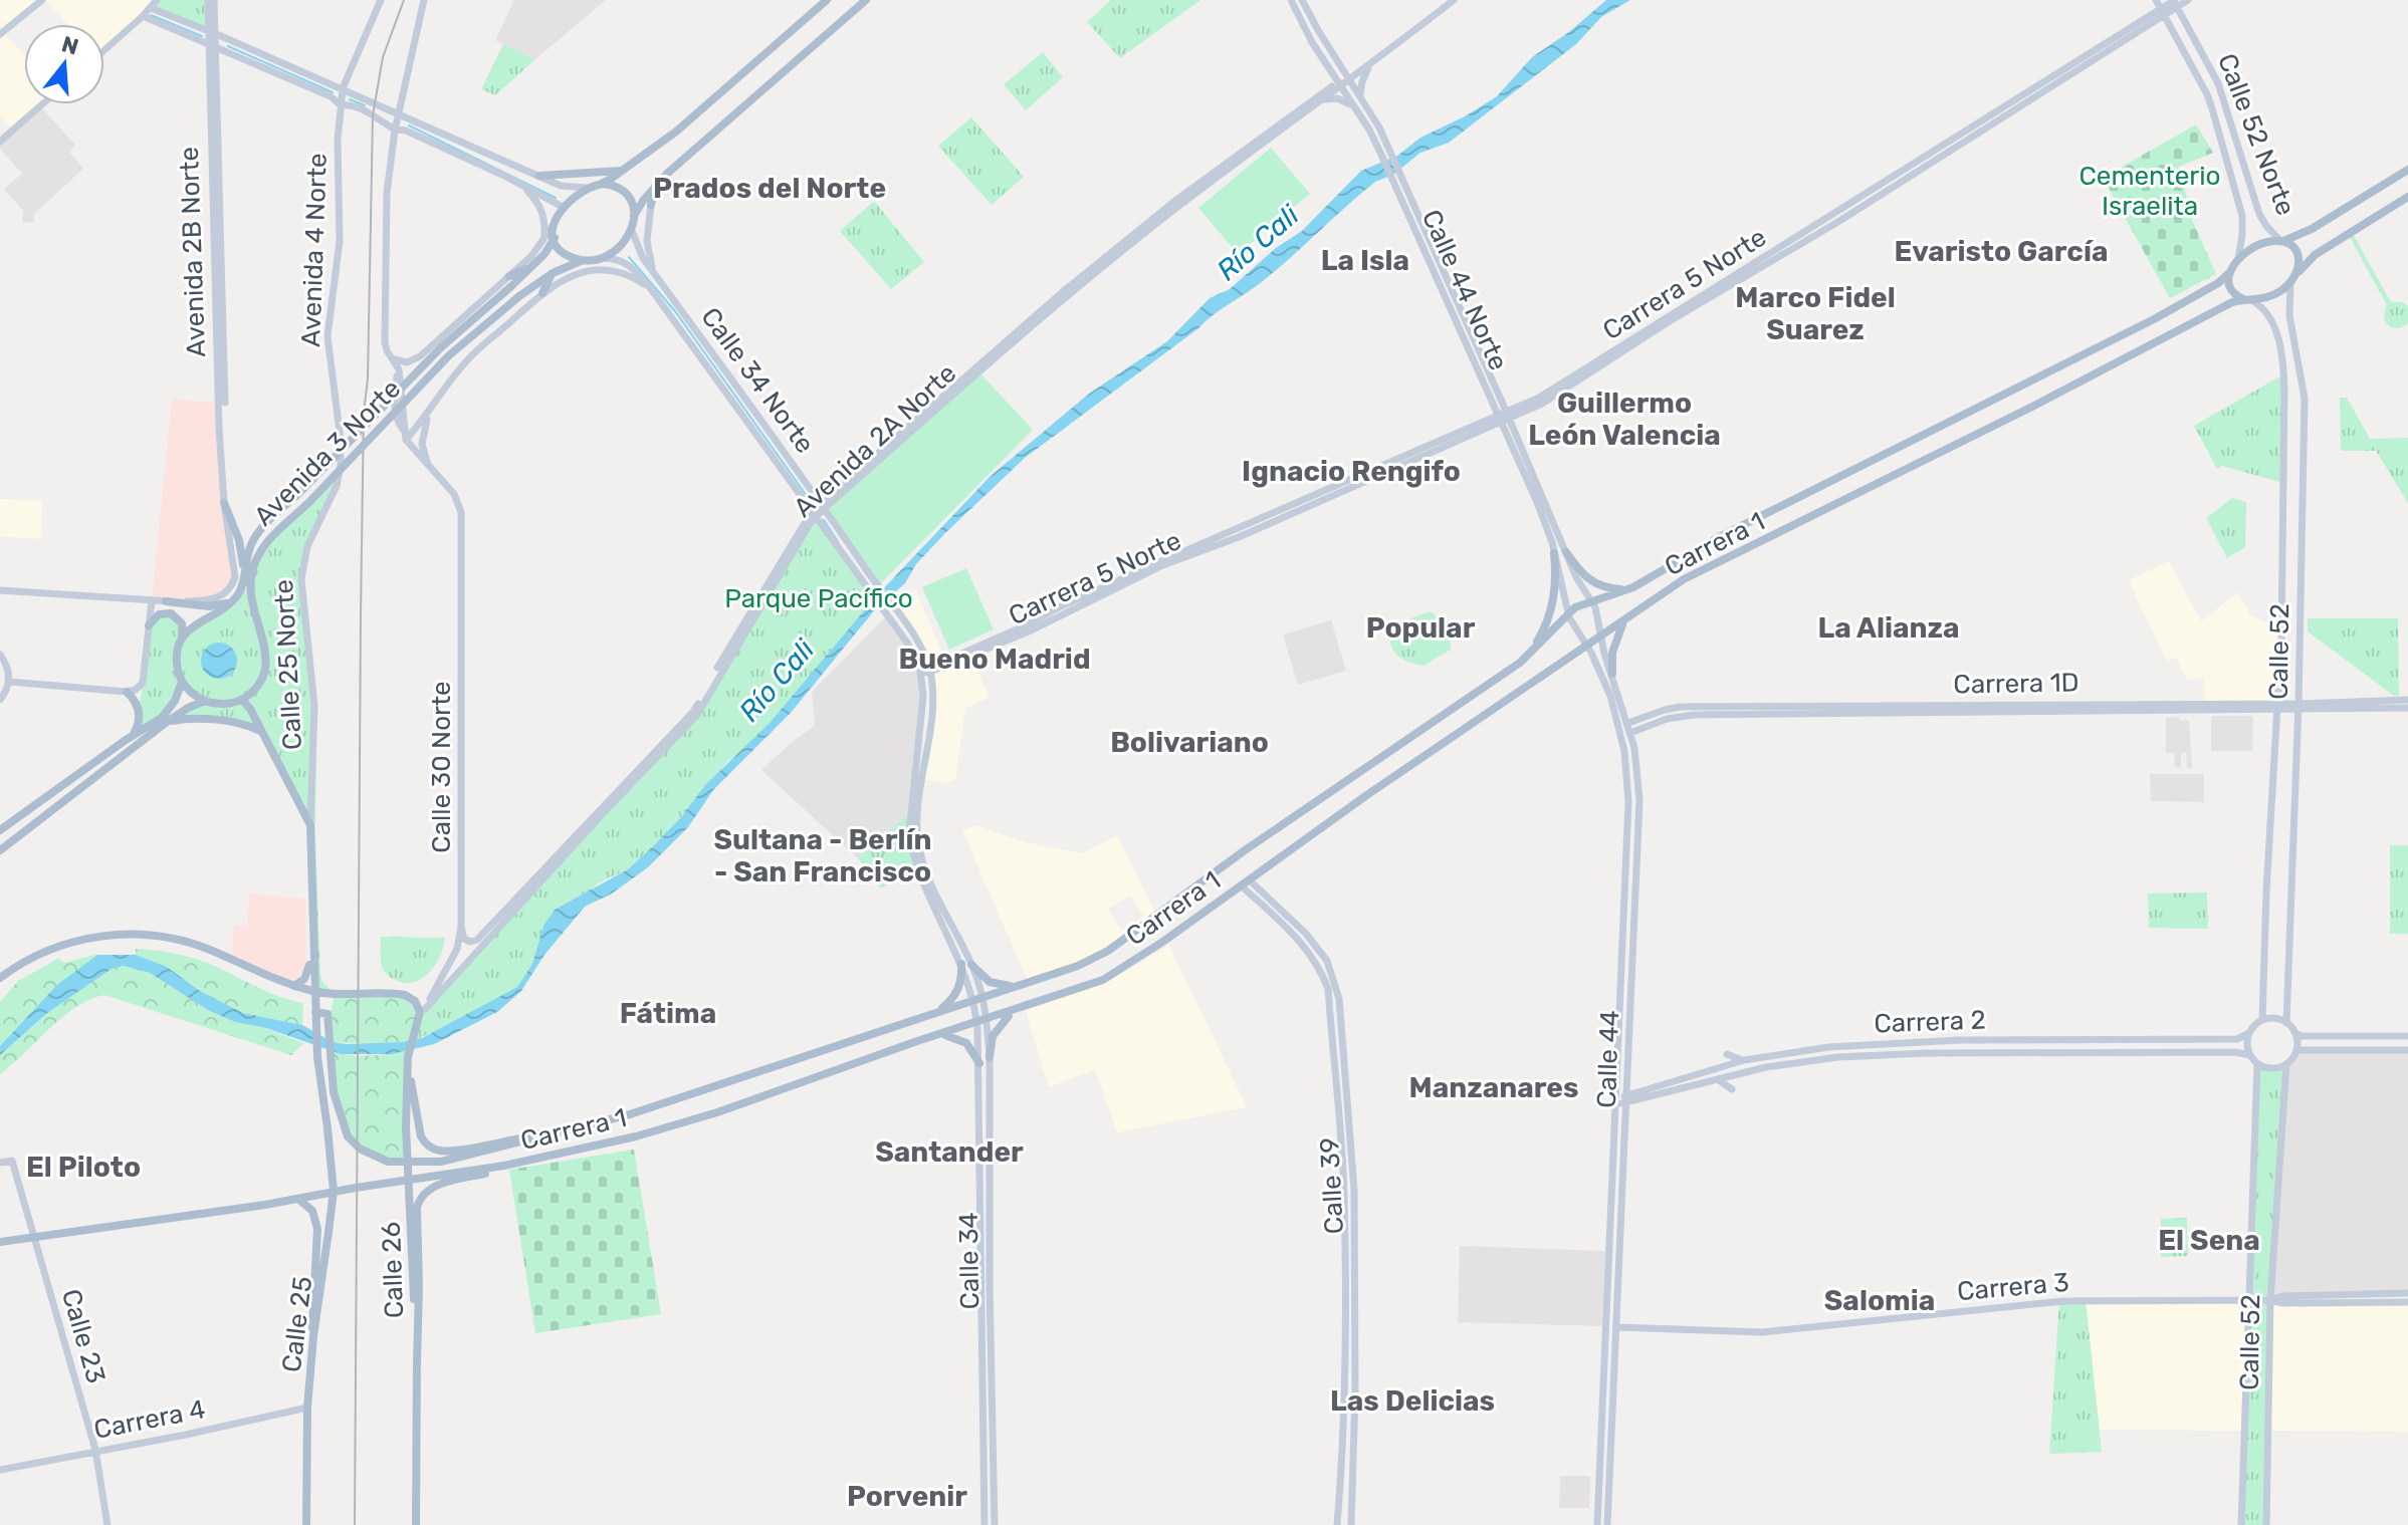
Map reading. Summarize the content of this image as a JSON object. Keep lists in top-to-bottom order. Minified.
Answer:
{"streets":{"main road":["Calle 52 Norte","Avenida 4 Norte","Avenida 2B Norte","Carrera 5 Norte","Calle 44 Norte","Calle 34 Norte","Avenida 2A Norte","Avenida 3 Norte","Carrera 1","Calle 52","Calle 25 Norte","Carrera 1D","Calle 30 Norte","Carrera 2","Calle 44","Calle 39","Calle 34","Calle 26","Carrera 3","Calle 25","Calle 23","Carrera 4"]},"crossings":[["Calle 52 Norte","Carrera 5 Norte"],["Calle 52 Norte","Carrera 1"],["Calle 52 Norte","Calle 52"],["Avenida 4 Norte","Calle 25 Norte"],["Carrera 5 Norte","Calle 44 Norte"],["Carrera 5 Norte","Calle 34 Norte"],["Calle 44 Norte","Avenida 2A Norte"],["Calle 44 Norte","Carrera 1"],["Calle 44 Norte","Calle 44"],["Calle 34 Norte","Avenida 2A Norte"],["Calle 34 Norte","Avenida 3 Norte"],["Calle 34 Norte","Carrera 1"],["Calle 34 Norte","Calle 34"],["Avenida 2A Norte","Calle 30 Norte"],["Avenida 2A Norte","Calle 26"],["Avenida 3 Norte","Calle 25 Norte"],["Carrera 1","Calle 52"],["Carrera 1","Calle 25 Norte"],["Carrera 1","Calle 44"],["Carrera 1","Calle 39"],["Carrera 1","Calle 34"],["Carrera 1","Calle 23"],["Calle 52","Carrera 1D"],["Calle 52","Carrera 2"],["Calle 52","Carrera 3"],["Calle 25 Norte","Calle 25"],["Carrera 1D","Calle 44"],["Calle 30 Norte","Calle 26"],["Carrera 2","Calle 44"],["Calle 44","Carrera 3"],["Calle 25","Carrera 4"],["Calle 23","Carrera 4"]],"districts":["Prados del Norte","Evaristo García","La Isla","Marco Fidel Suarez","Guillermo León Valencia","Ignacio Rengifo","Popular","La Alianza","Bueno Madrid","Bolivariano","Sultana - Berlín - San Francisco","Fátima","Manzanares","Santander","El Piloto","El Sena","Salomia","Las Delicias","Porvenir"],"water":["Río Cali"],"parks":["Cementerio Israelita","Parque Pacífico"],"north":"top"}
